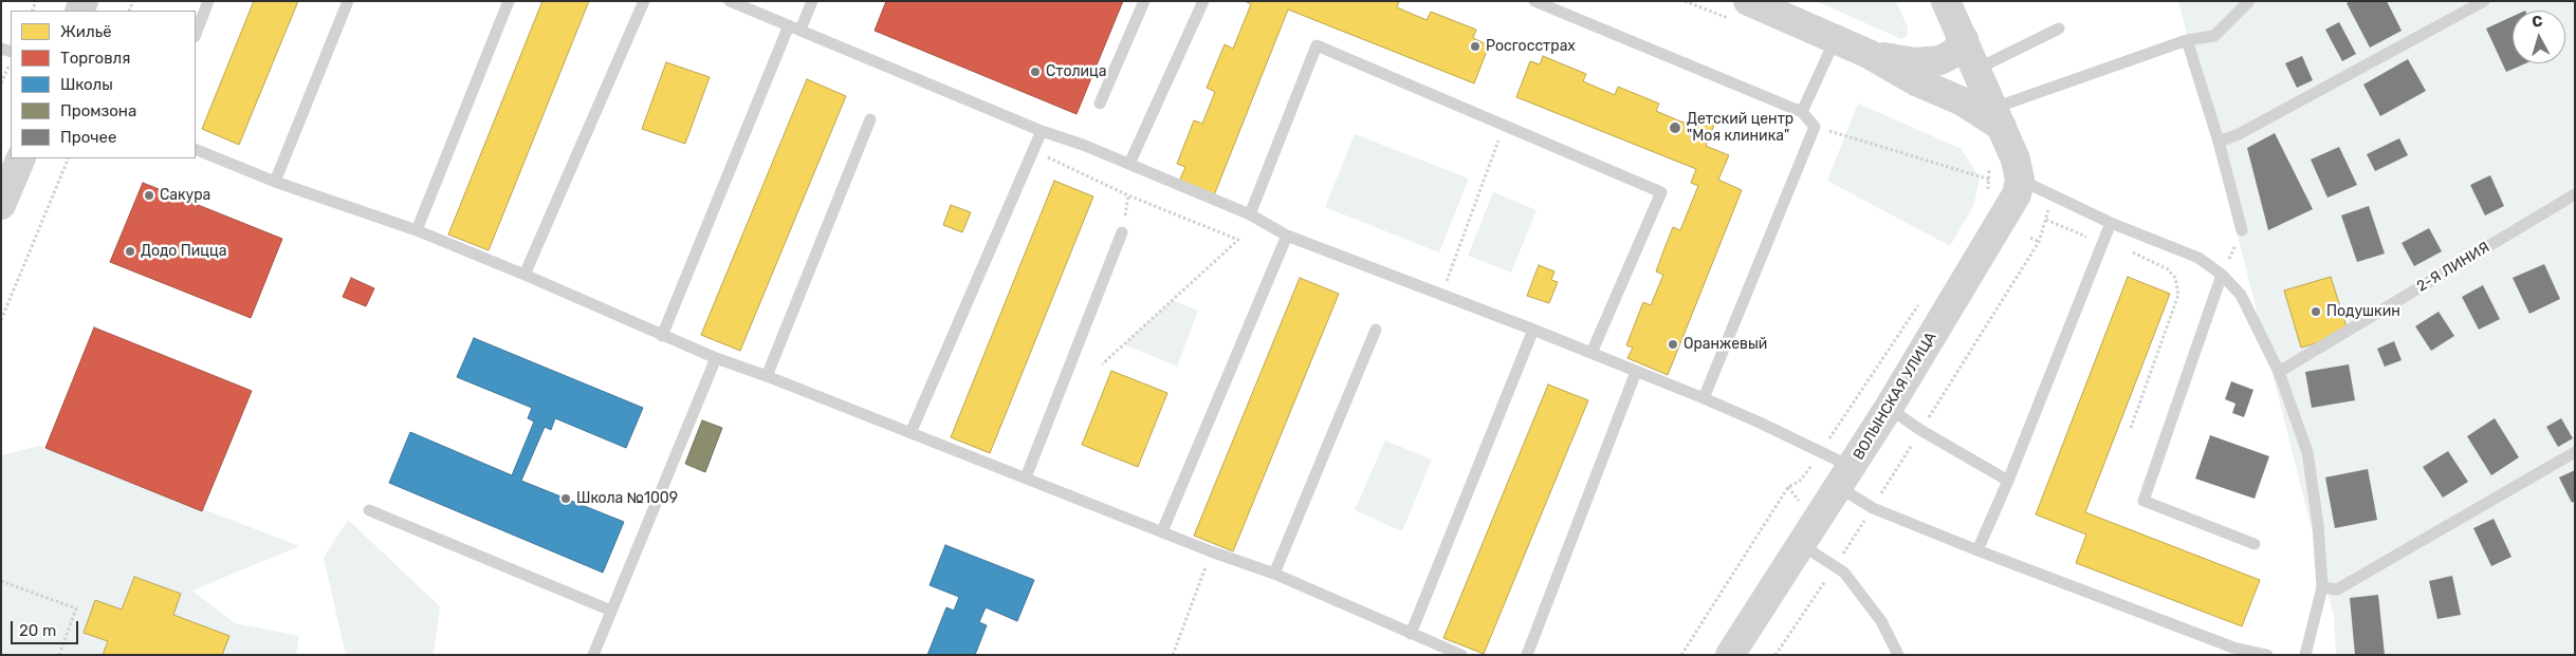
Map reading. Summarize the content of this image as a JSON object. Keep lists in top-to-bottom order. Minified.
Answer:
{"streets":{"street":["ВОЛЫНСКАЯ УЛИЦА"],"lane":["2-Я ЛИНИЯ"]},"places":["Росгосстрах","Столица","Детский центр \"Моя клиника\"","Сакура","Додо Пицца","Подушкин","Оранжевый","Школа №1009"],"legend":["Жильё","Торговля","Школы","Промзона","Прочее"],"scale_bar":"20 m","north":"top"}
